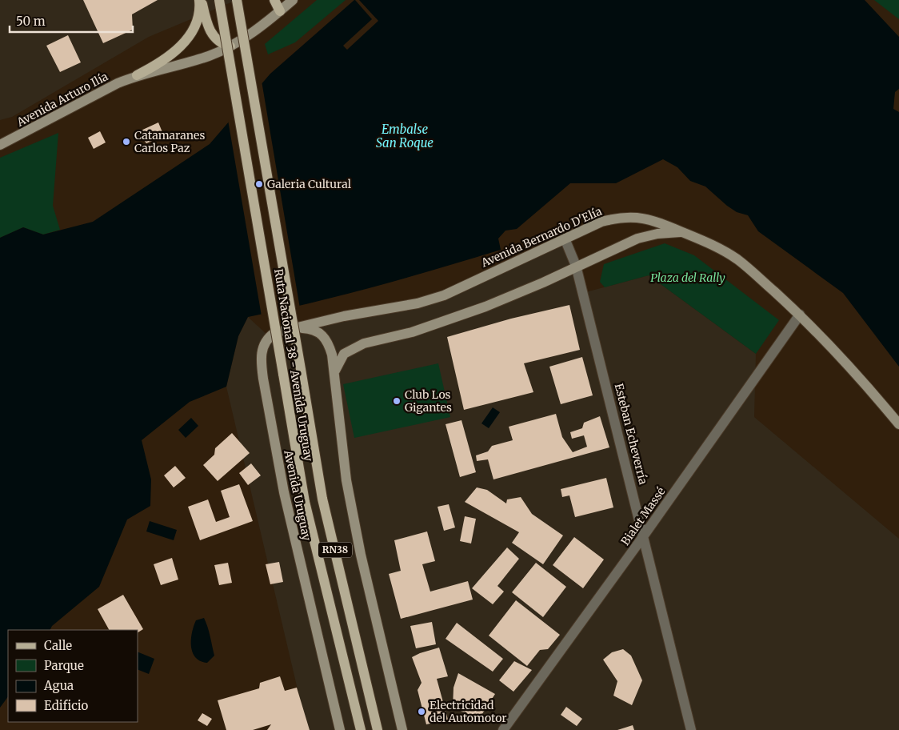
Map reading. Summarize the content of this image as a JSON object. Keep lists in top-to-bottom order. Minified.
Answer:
{"streets":{"main road":["Avenida Arturo Ilía","Avenida Bernardo D'Elía","Ruta Nacional 38 - Avenida Uruguay","Avenida Uruguay","RN38"],"street":["Esteban Echeverría","Bialet Massé"]},"crossings":[["Avenida Bernardo D'Elía","Esteban Echeverría"],["Avenida Bernardo D'Elía","Avenida Uruguay"],["Avenida Bernardo D'Elía","Bialet Massé"],["Esteban Echeverría","Bialet Massé"]],"water":["Embalse San Roque"],"parks":["Plaza del Rally"],"places":["Catamaranes Carlos Paz","Galeria Cultural","Club Los Gigantes","Electricidad del Automotor"],"legend":["Calle","Parque","Agua","Edificio"],"scale_bar":"50 m"}
